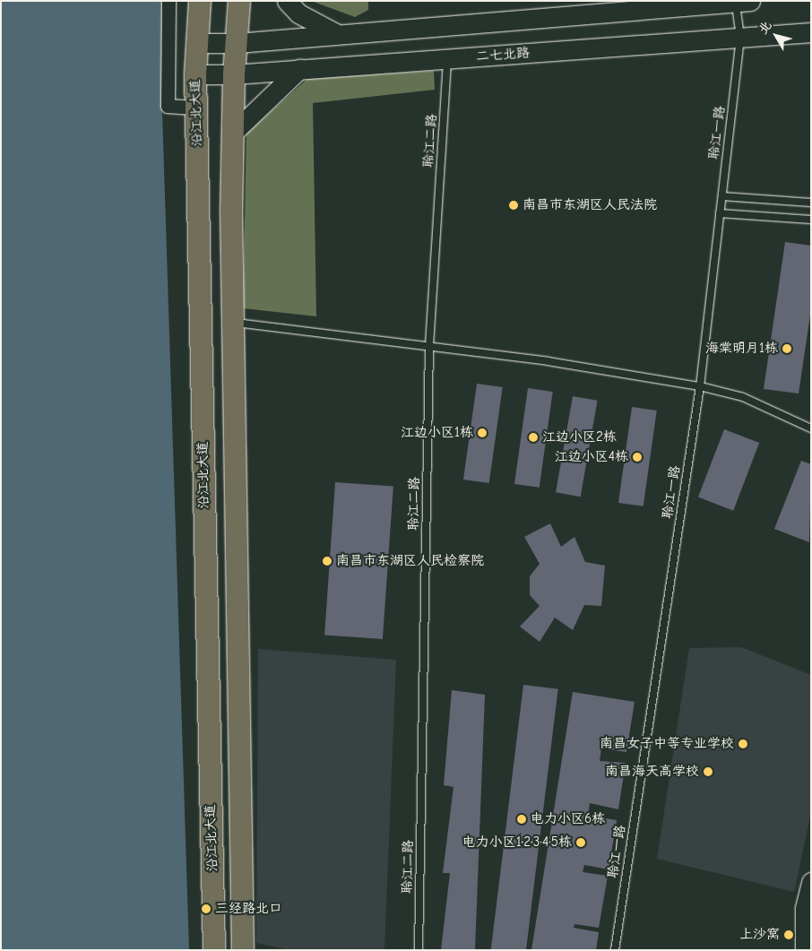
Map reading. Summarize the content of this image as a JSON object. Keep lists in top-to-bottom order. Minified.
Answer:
{"streets":{"main road":["二七北路","沿江北大道"],"lane":["聆江一路","聆江二路"]},"crossings":[["二七北路","沿江北大道"],["二七北路","聆江一路"],["二七北路","聆江二路"]],"places":["南昌市东湖区人民法院","海棠明月1栋","江边小区1栋","江边小区2栋","江边小区4栋","南昌市东湖区人民检察院","南昌女子中等专业学校","南昌海天高学校","电力小区6栋","电力小区1·2·3·4·5栋","三经路北口","上沙窝"],"north":"top left"}
